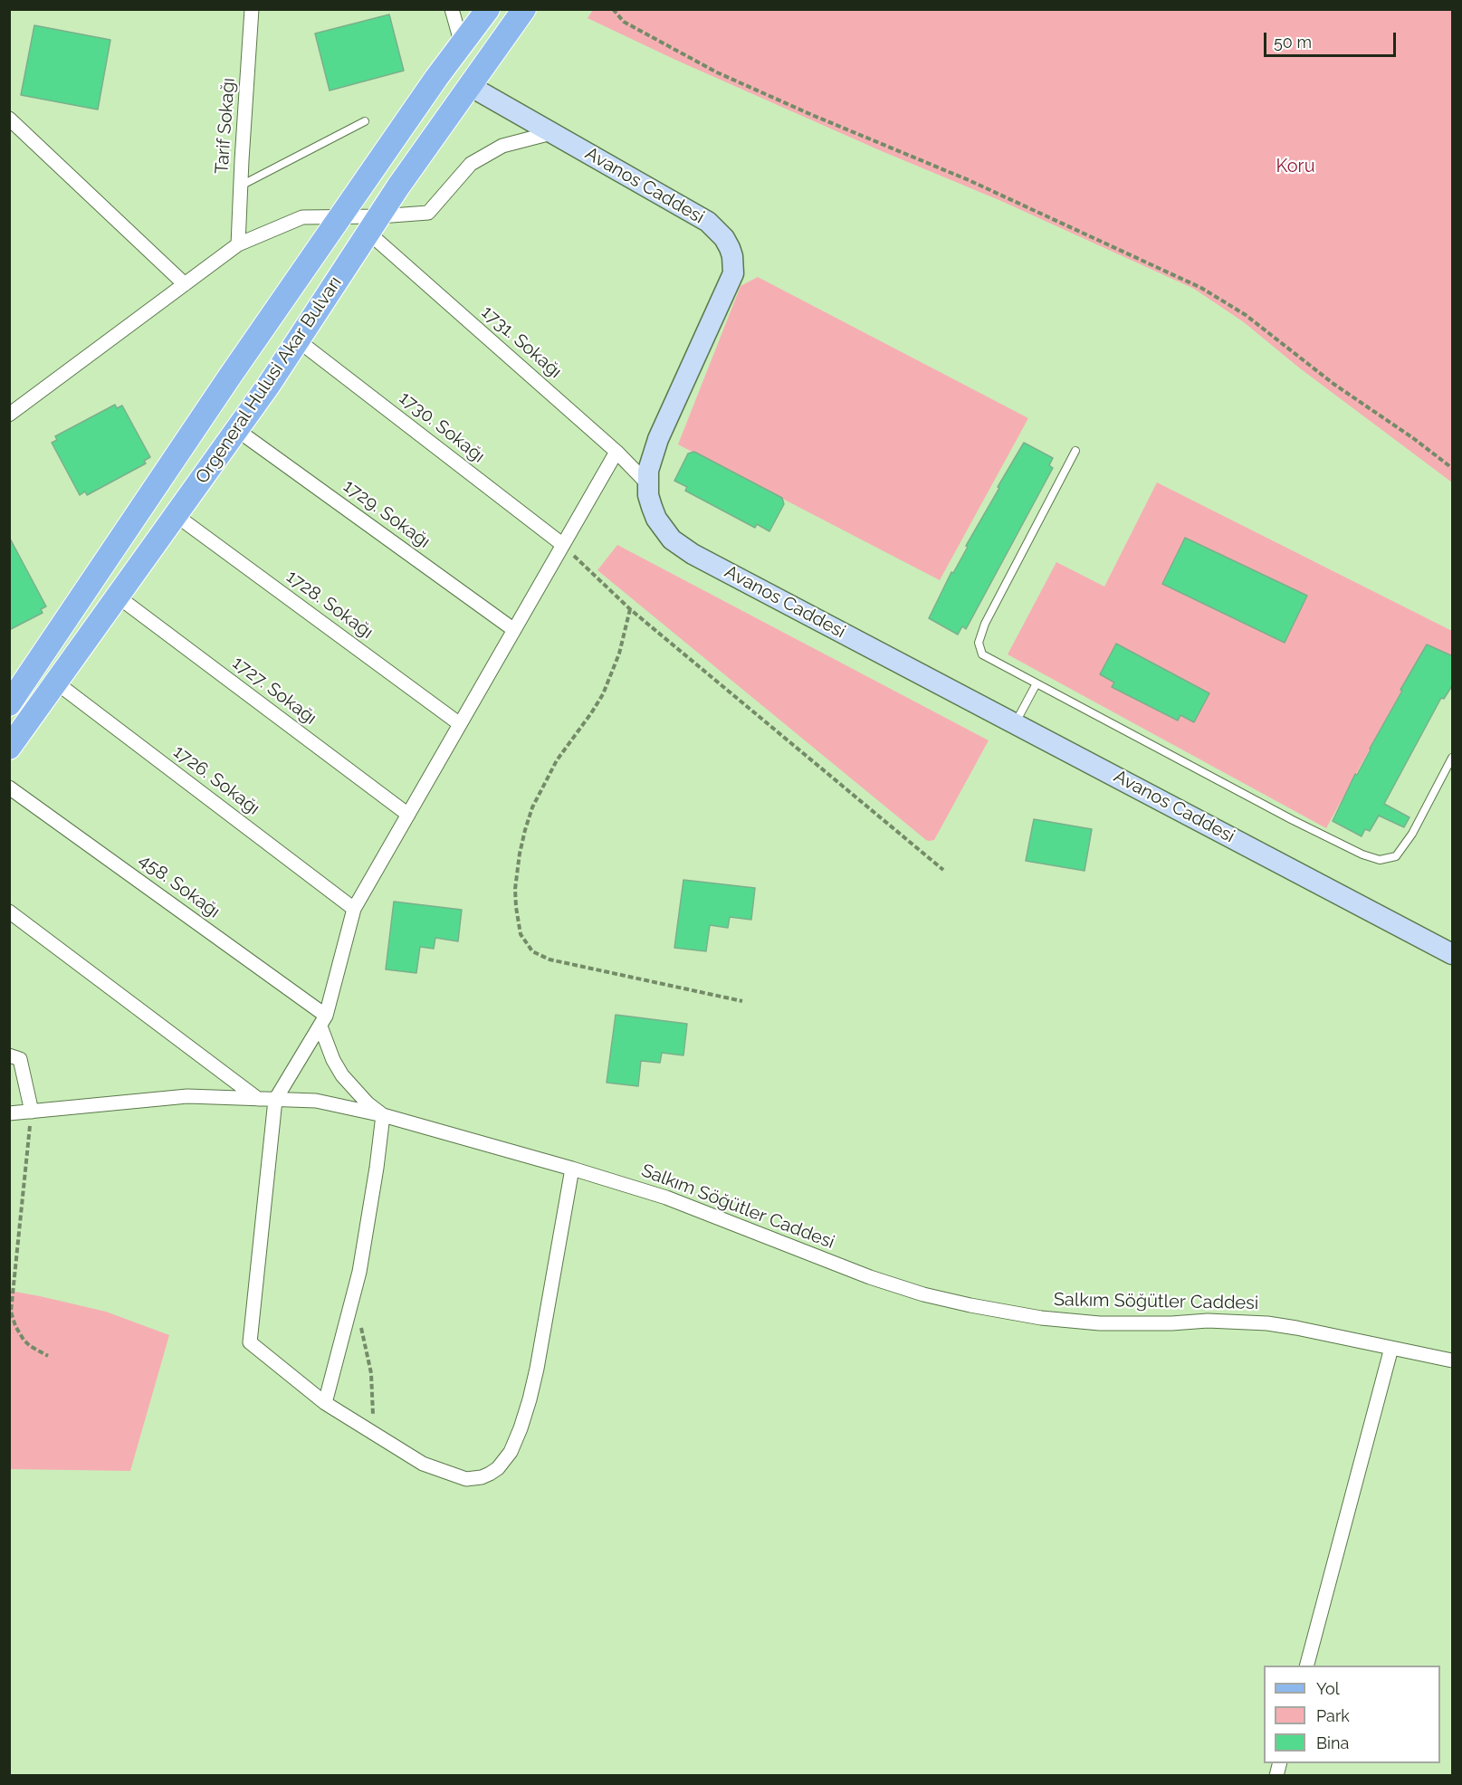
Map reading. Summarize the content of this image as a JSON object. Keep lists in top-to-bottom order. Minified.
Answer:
{"streets":{"main road":["Orgeneral Hulusi Akar Bulvarı"],"street":["Tarif Sokağı","Avanos Caddesi","1731. Sokağı","1730. Sokağı","1729. Sokağı","1728. Sokağı","1727. Sokağı","1726. Sokağı","458. Sokağı","Salkım Söğütler Caddesi"]},"crossings":[["Avanos Caddesi","1731. Sokağı"],["Avanos Caddesi","Orgeneral Hulusi Akar Bulvarı"],["1731. Sokağı","Orgeneral Hulusi Akar Bulvarı"],["Orgeneral Hulusi Akar Bulvarı","1730. Sokağı"],["Orgeneral Hulusi Akar Bulvarı","1729. Sokağı"],["Orgeneral Hulusi Akar Bulvarı","1728. Sokağı"],["Orgeneral Hulusi Akar Bulvarı","1727. Sokağı"],["Orgeneral Hulusi Akar Bulvarı","1726. Sokağı"]],"parks":["Koru"],"legend":["Yol","Park","Bina"],"scale_bar":"50 m"}
